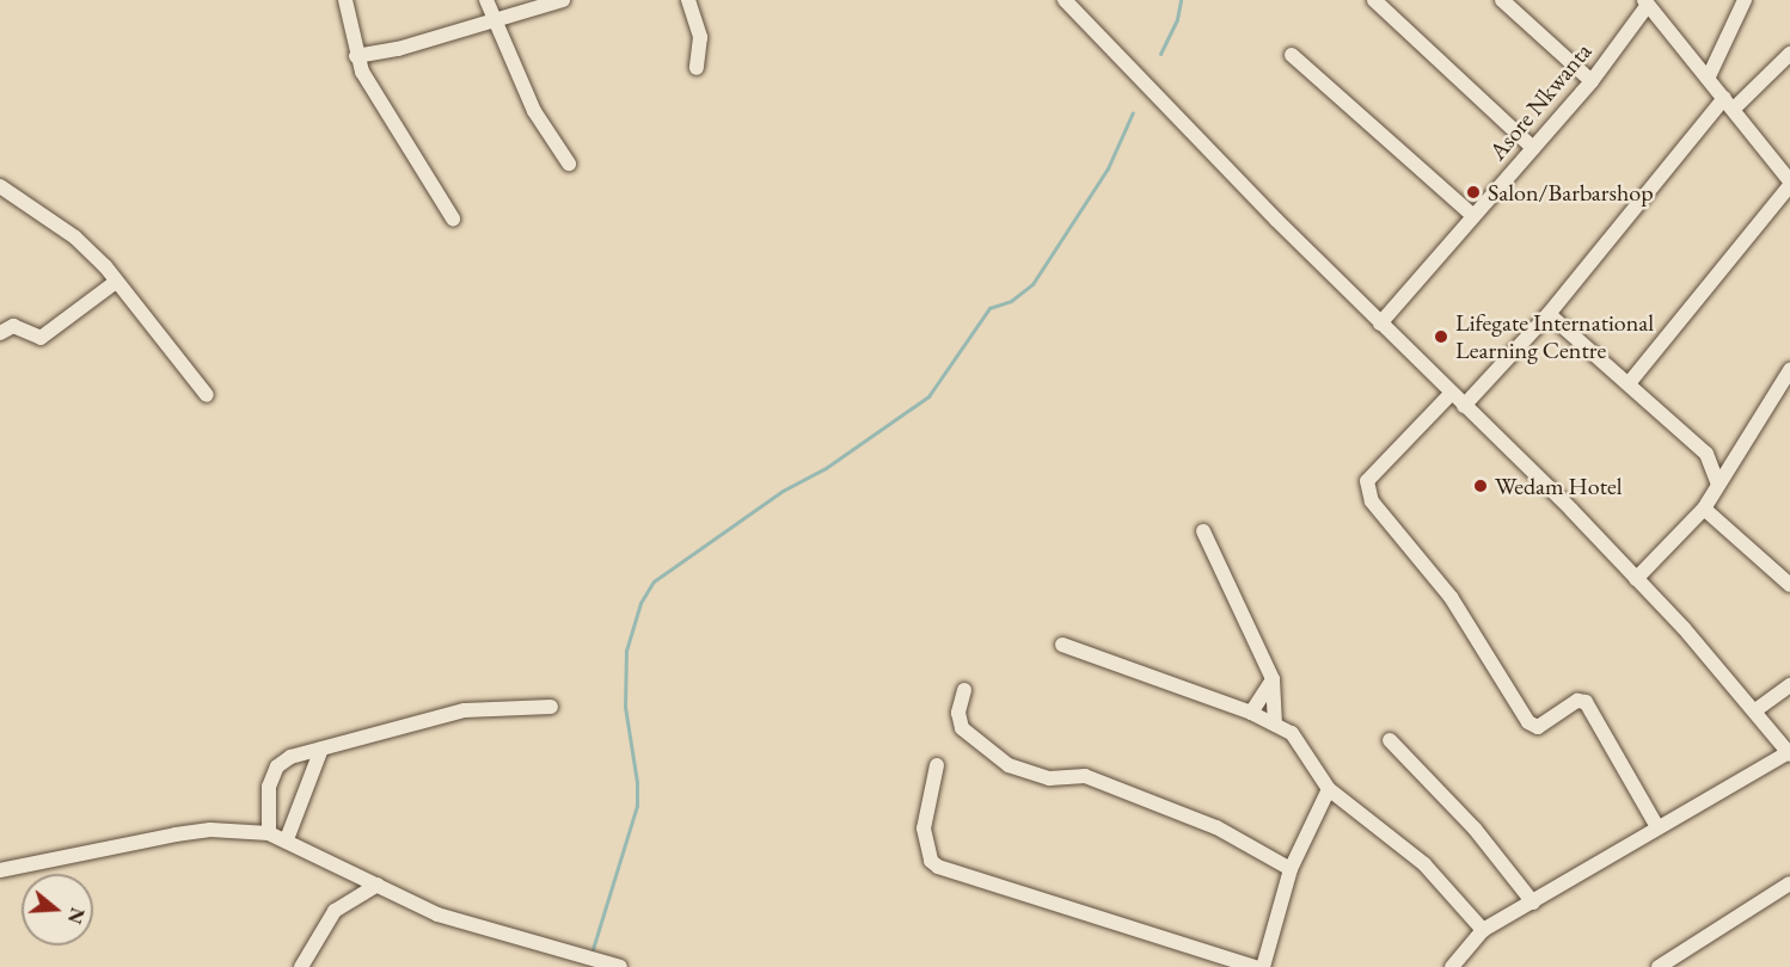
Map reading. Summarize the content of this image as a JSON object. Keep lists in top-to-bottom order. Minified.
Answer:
{"streets":{"street":["Asore Nkwanta"]},"places":["Salon/Barbarshop","Lifegate International Learning Centre","Wedam Hotel"],"north":"right"}
